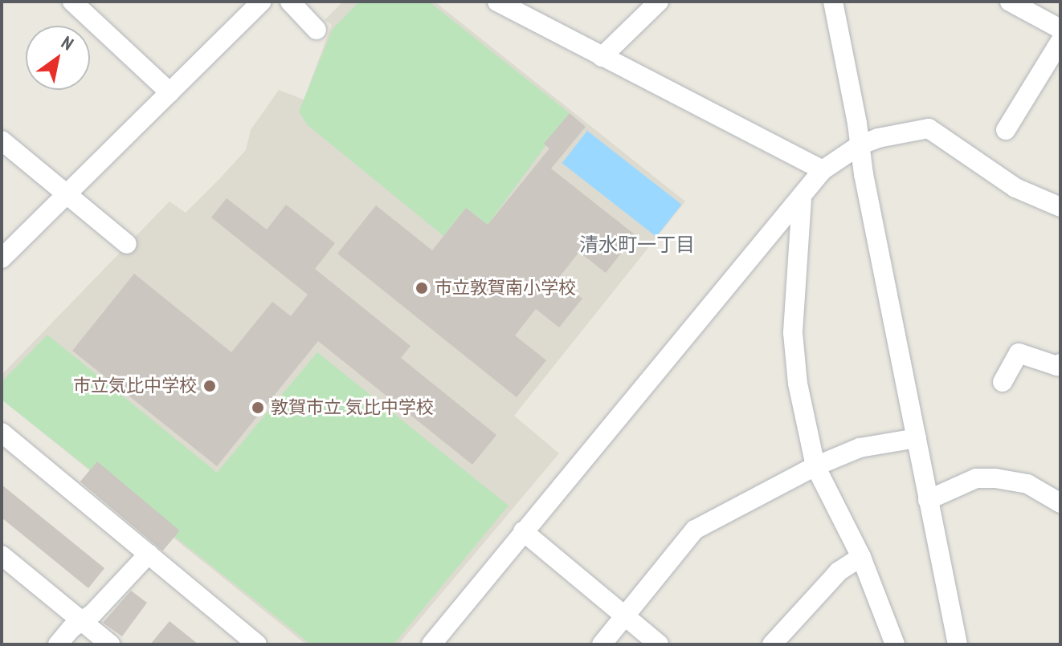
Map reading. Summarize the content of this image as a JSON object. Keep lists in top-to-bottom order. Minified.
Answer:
{"districts":["清水町一丁目"],"places":["市立敦賀南小学校","市立気比中学校","敦賀市立 気比中学校"],"north":"top right"}
